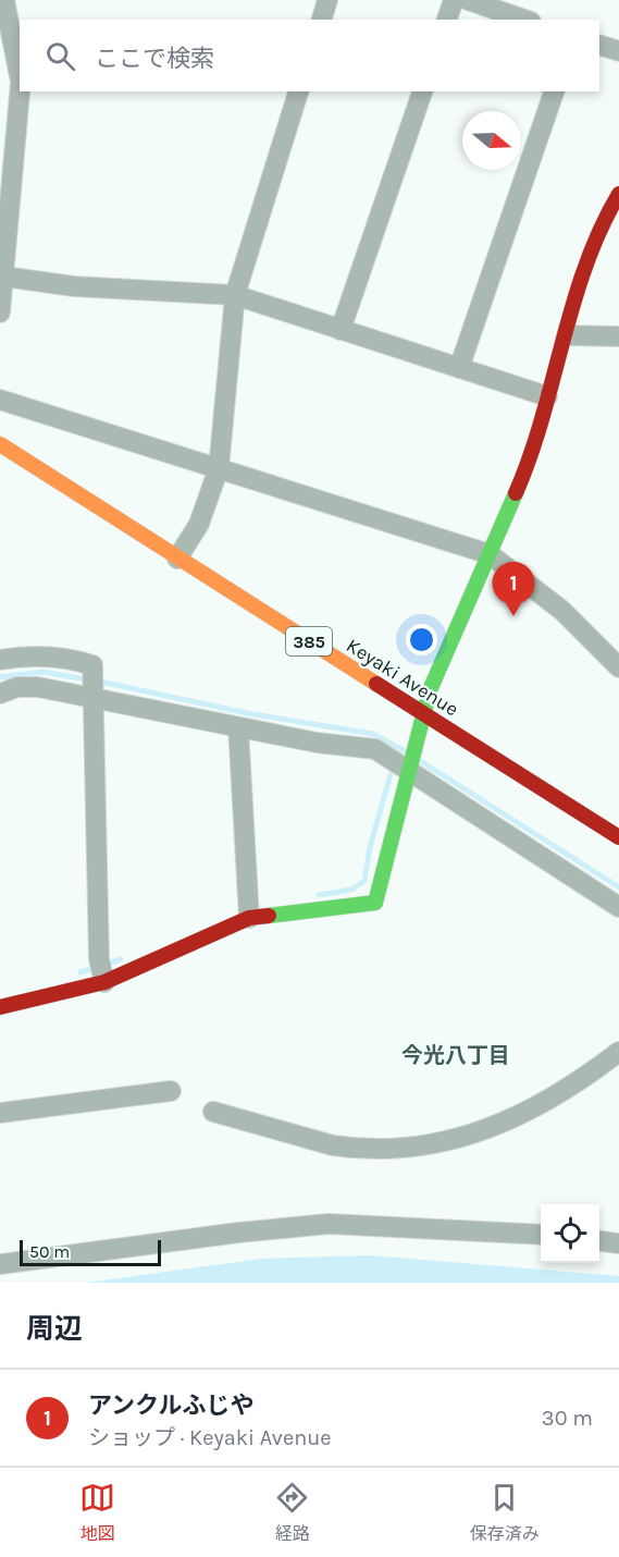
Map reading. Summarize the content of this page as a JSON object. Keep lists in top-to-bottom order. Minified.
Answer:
{"streets":{"main road":["385","Keyaki Avenue"]},"districts":["今光八丁目"],"scale_bar":"50 m","north":"right","page":{"search":"ここで検索","pins":"1","scale":"50 m","heading":"周辺","list":[{"mark":"1","name":"アンクルふじや","note":"ショップ · Keyaki Avenue","value":"30 m"}],"nav":["地図","経路","保存済み"]}}
